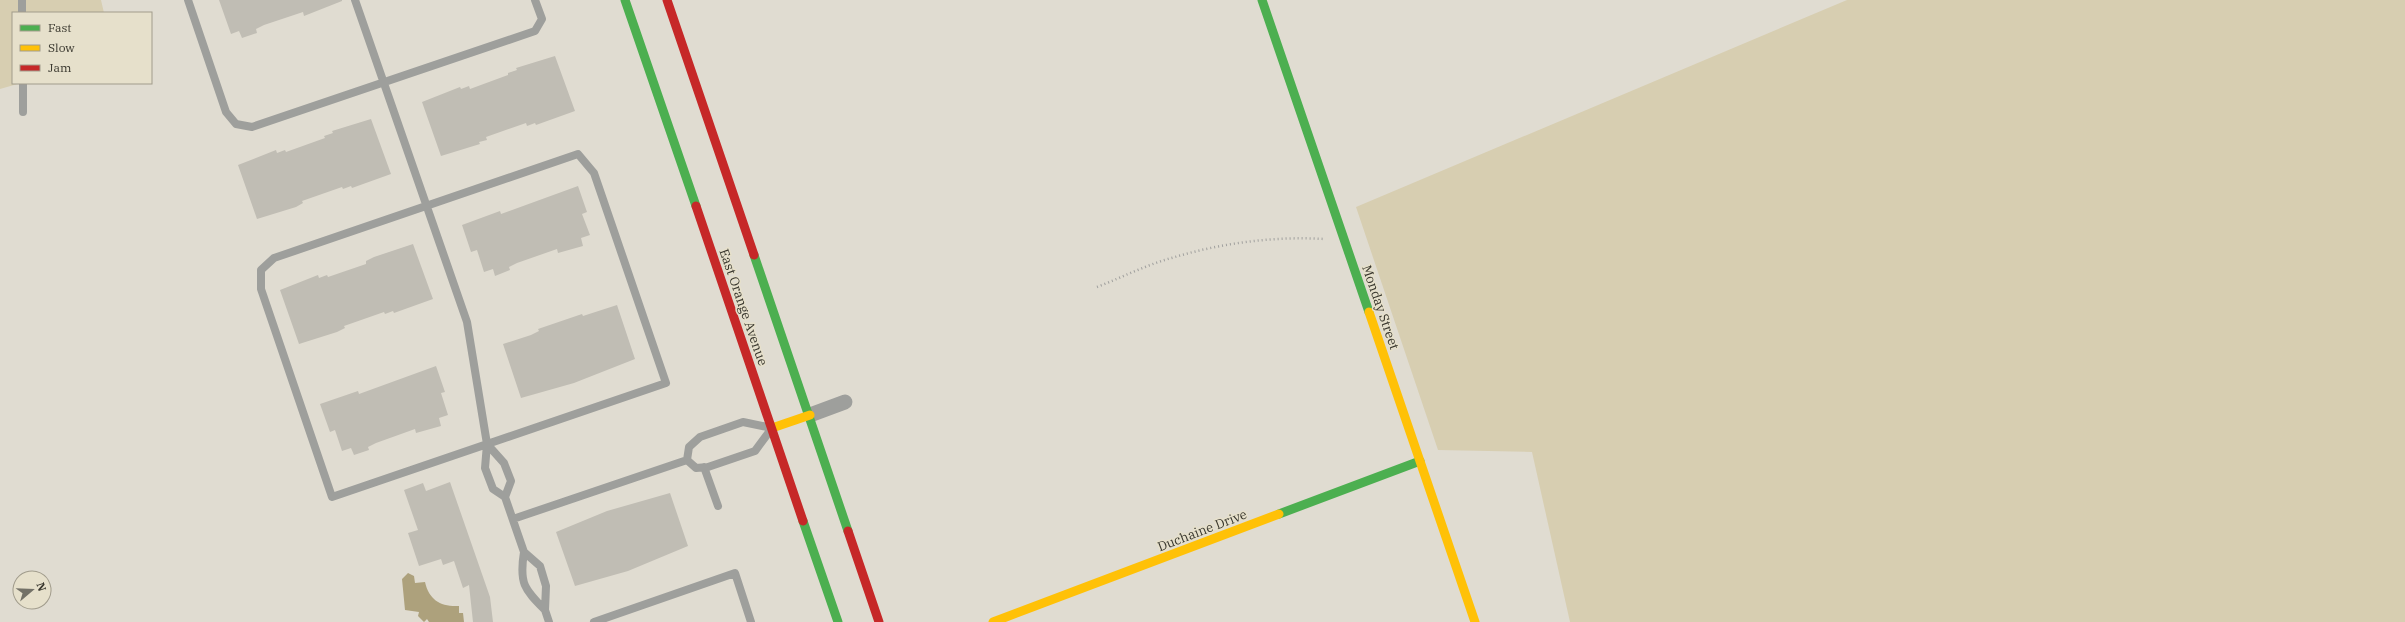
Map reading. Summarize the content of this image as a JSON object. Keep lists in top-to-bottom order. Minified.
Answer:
{"streets":{"street":["East Orange Avenue","Monday Street","Duchaine Drive"]},"crossings":[["Monday Street","Duchaine Drive"]],"legend":["Fast","Slow","Jam"],"north":"right"}
